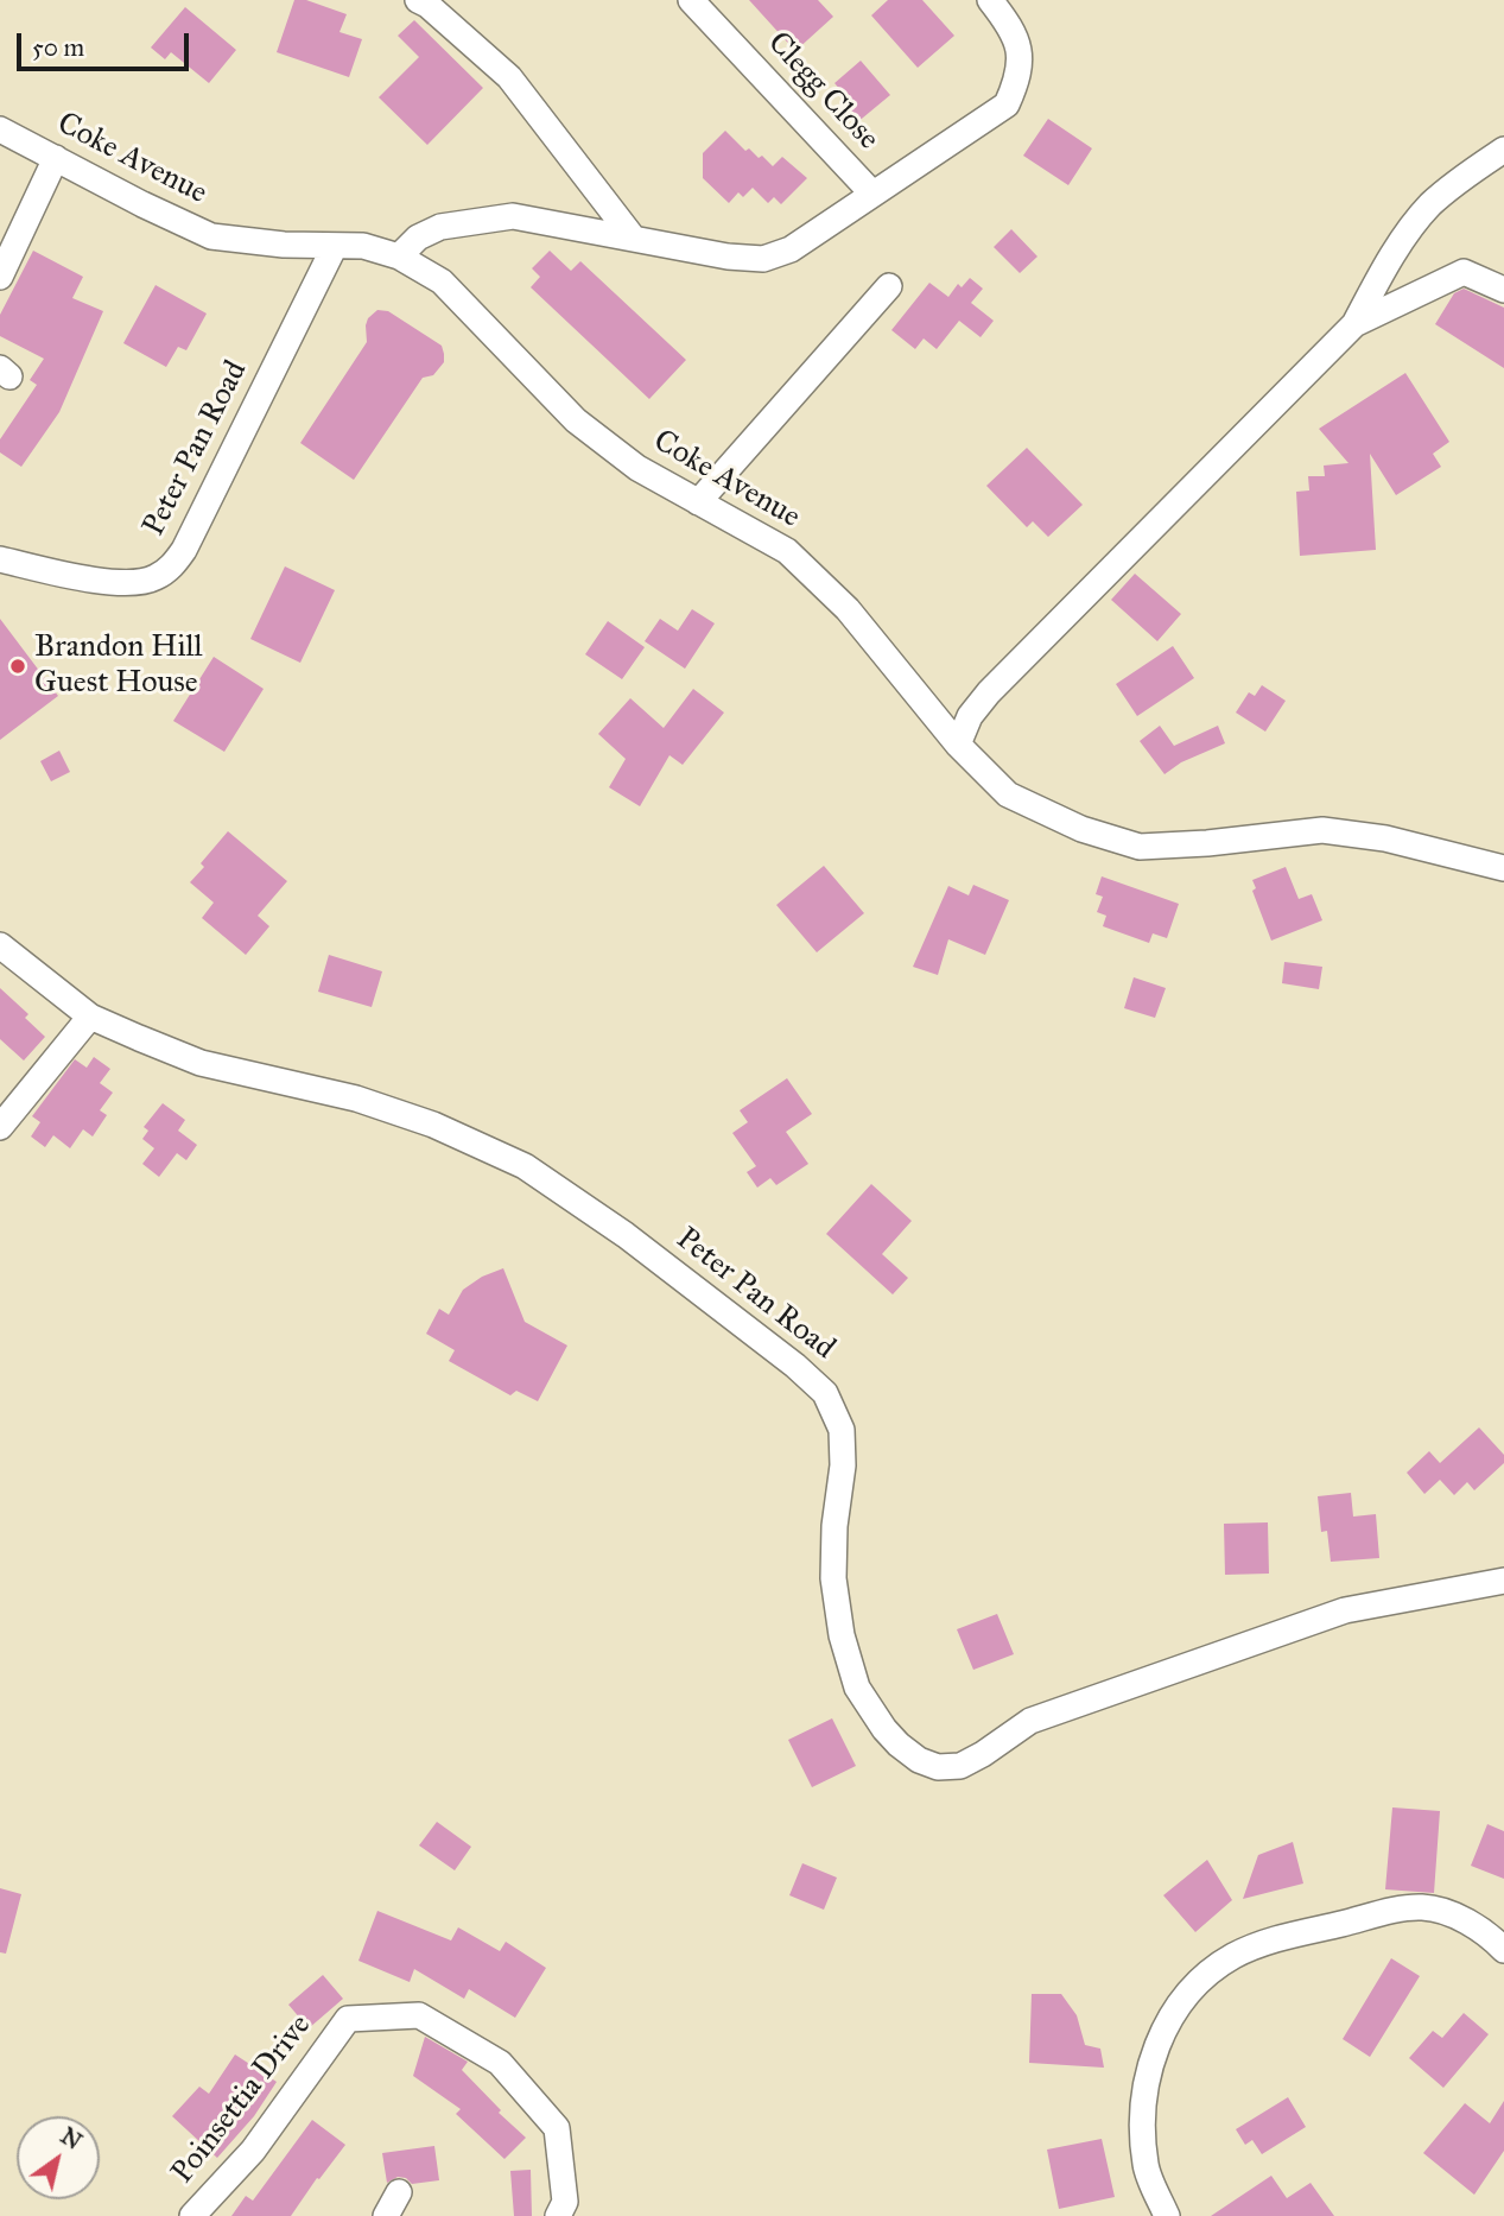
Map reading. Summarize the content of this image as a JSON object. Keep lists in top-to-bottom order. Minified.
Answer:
{"streets":{"street":["Clegg Close","Coke Avenue","Peter Pan Road","Poinsettia Drive"]},"crossings":[["Coke Avenue","Peter Pan Road"]],"places":["Brandon Hill Guest House"],"scale_bar":"50 m","north":"top right"}
